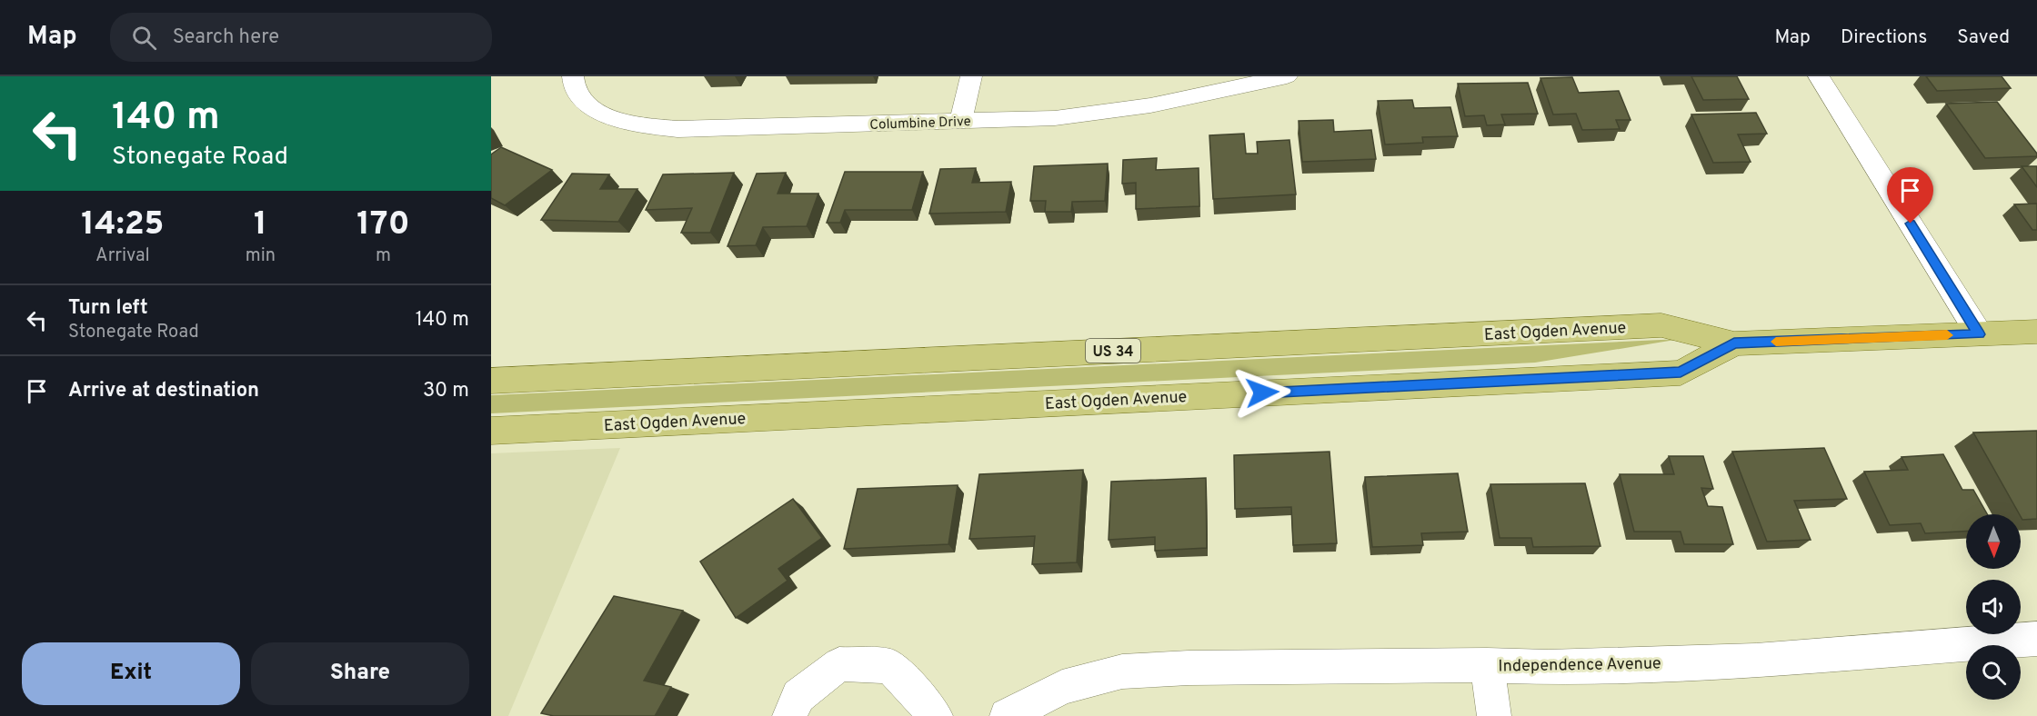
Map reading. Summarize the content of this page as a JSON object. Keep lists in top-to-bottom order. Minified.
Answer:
{"streets":{"main road":["East Ogden Avenue","US 34"],"street":["Columbine Drive","Independence Avenue"]},"north":"bottom","page":{"header":"Map","search":"Search here","nav":["Map","Directions","Saved"],"turn":["140 m","Stonegate Road"],"eta":["14:25","Arrival","1","min","170","m"],"list":[{"name":"Turn left","note":"Stonegate Road","value":"140 m"},{"name":"Arrive at destination","value":"30 m"}],"buttons":["Exit","Share"]}}
